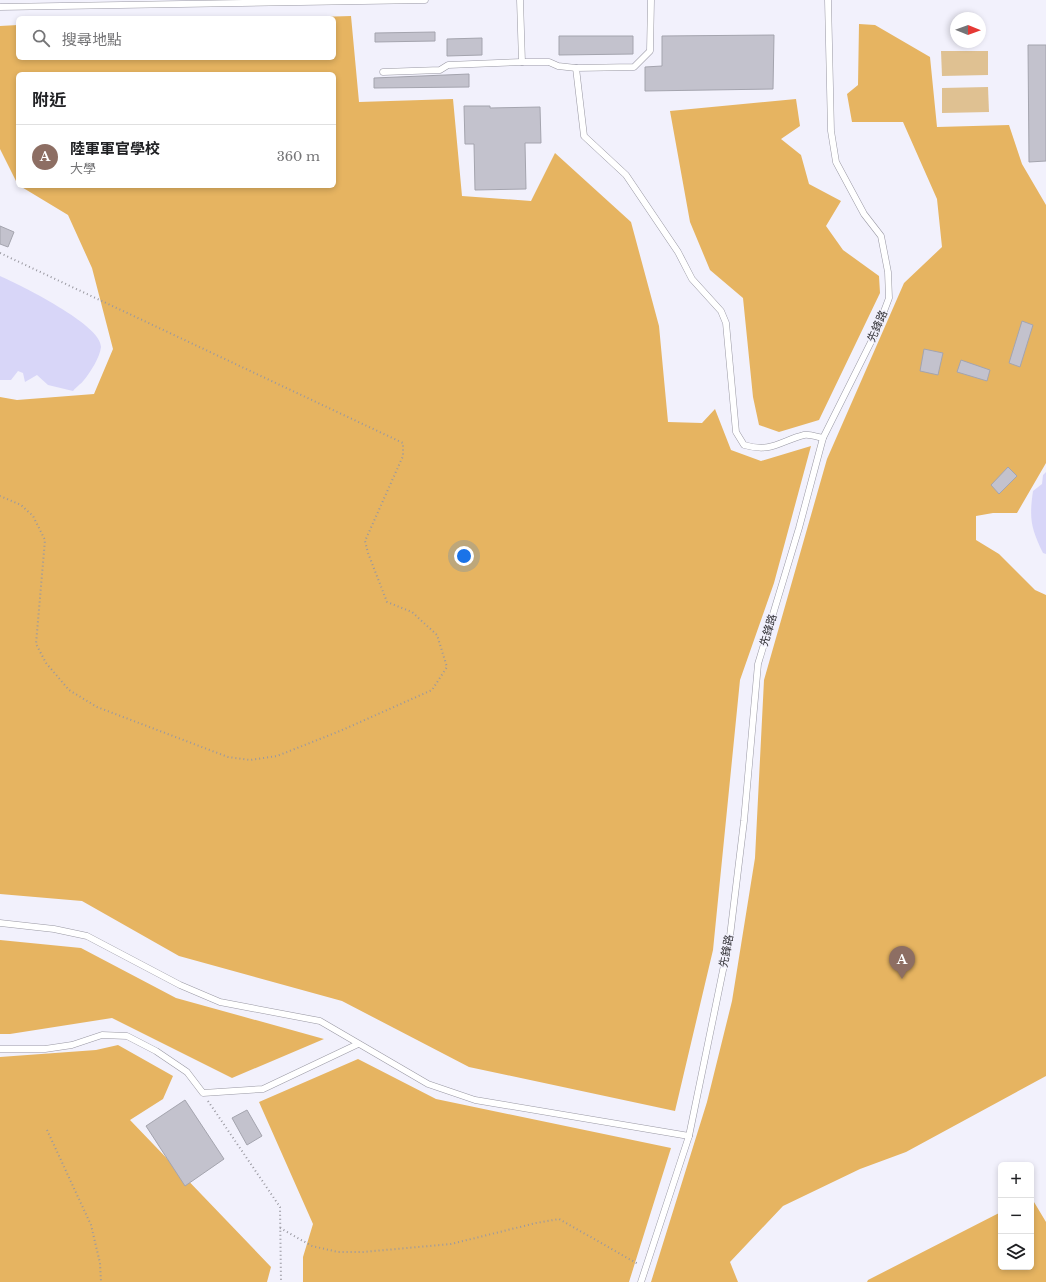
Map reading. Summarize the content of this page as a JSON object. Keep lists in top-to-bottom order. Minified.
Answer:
{"streets":{"lane":["先鋒路"]},"north":"right","page":{"search":"搜尋地點","heading":"附近","list":[{"mark":"A","name":"陸軍軍官學校","note":"大學","value":"360 m"}],"pins":"A","map_buttons":["+","−"]}}
